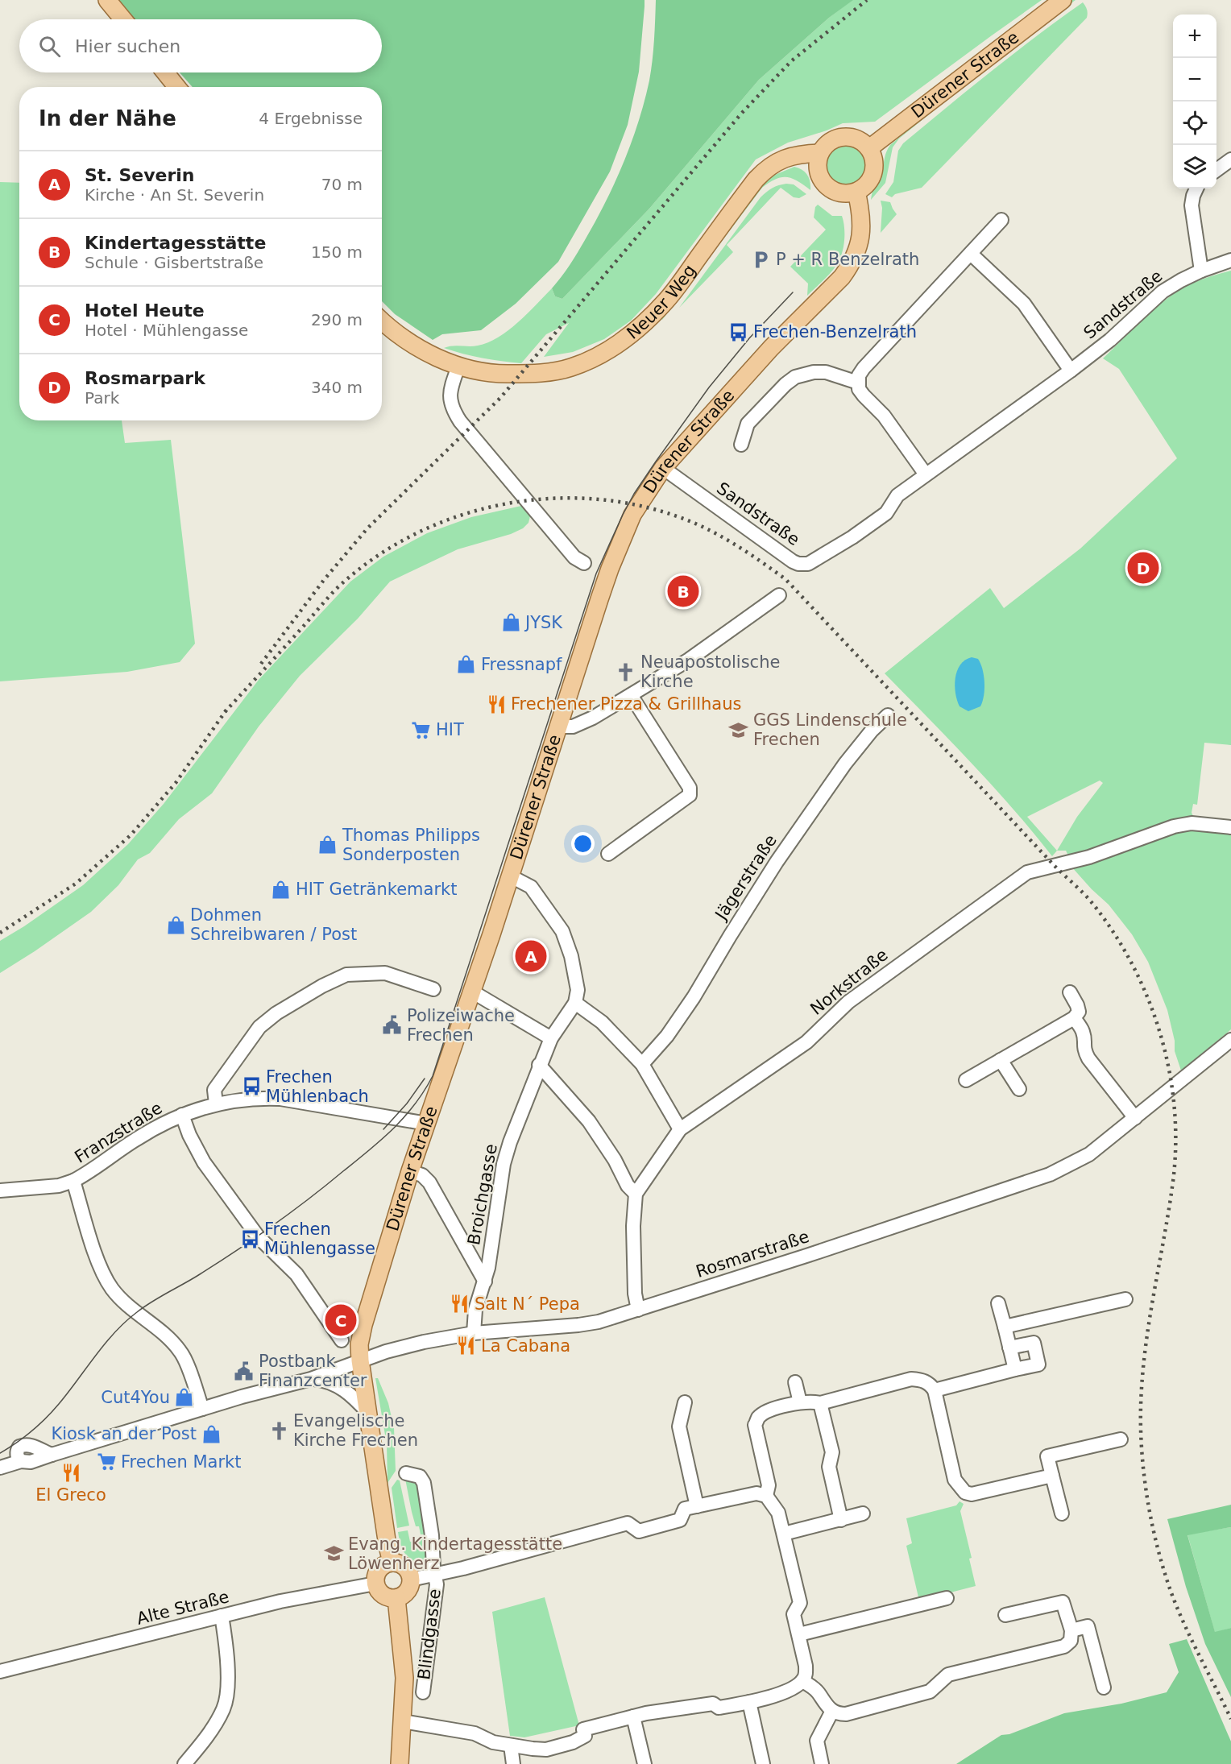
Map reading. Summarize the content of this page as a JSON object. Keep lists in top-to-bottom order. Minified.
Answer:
{"streets":{"main road":["Dürener Straße","Neuer Weg","Blindgasse"],"street":["Sandstraße","Jägerstraße","Norkstraße","Franzstraße","Broichgasse","Rosmarstraße","Alte Straße"]},"crossings":[["Dürener Straße","Neuer Weg"],["Dürener Straße","Sandstraße"],["Dürener Straße","Franzstraße"],["Dürener Straße","Rosmarstraße"],["Broichgasse","Rosmarstraße"],["Alte Straße","Blindgasse"]],"places":{"parking":["P + R Benzelrath"],"bus stop":["Frechen-Benzelrath","Frechen Mühlenbach","Frechen Mühlengasse"],"shop":["JYSK","Fressnapf","Thomas Philipps Sonderposten","HIT Getränkemarkt","Dohmen Schreibwaren / Post","Cut4You","Kiosk an der Post"],"church":["Neuapostolische Kirche","Evangelische Kirche Frechen"],"restaurant":["Frechener Pizza & Grillhaus","Salt N´ Pepa","La Cabana","El Greco"],"supermarket":["HIT","Frechen Markt"],"school or university":["GGS Lindenschule Frechen","Evang. Kindertagesstätte Löwenherz"],"public building":["Polizeiwache Frechen","Postbank Finanzcenter"]},"page":{"map_buttons":["+","−"],"search":"Hier suchen","heading":["In der Nähe","4 Ergebnisse"],"list":[{"mark":"A","name":"St. Severin","note":"Kirche · An St. Severin","value":"70 m"},{"mark":"B","name":"Kindertagesstätte","note":"Schule · Gisbertstraße","value":"150 m"},{"mark":"C","name":"Hotel Heute","note":"Hotel · Mühlengasse","value":"290 m"},{"mark":"D","name":"Rosmarpark","note":"Park","value":"340 m"}],"pins":["D","B","A","C"]}}
